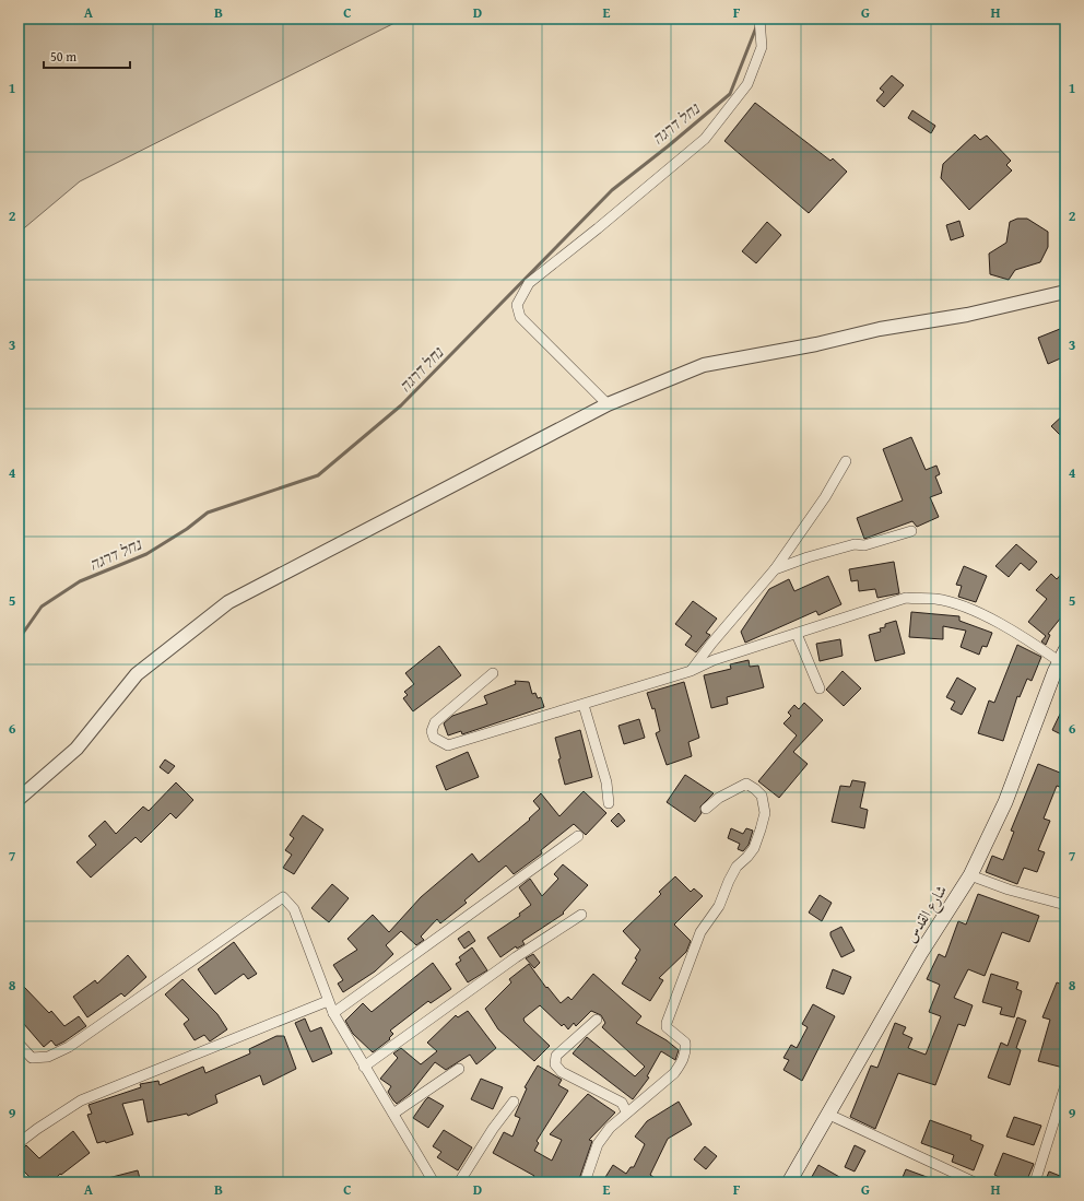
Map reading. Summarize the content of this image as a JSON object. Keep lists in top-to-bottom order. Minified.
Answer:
{"streets":{"main road":["شارع القدس"]},"water":["נחל דרגה"],"scale_bar":"50 m","grid":{"columns":["A","B","C","D","E","F","G","H"],"rows":["1","2","3","4","5","6","7","8","9"]}}
